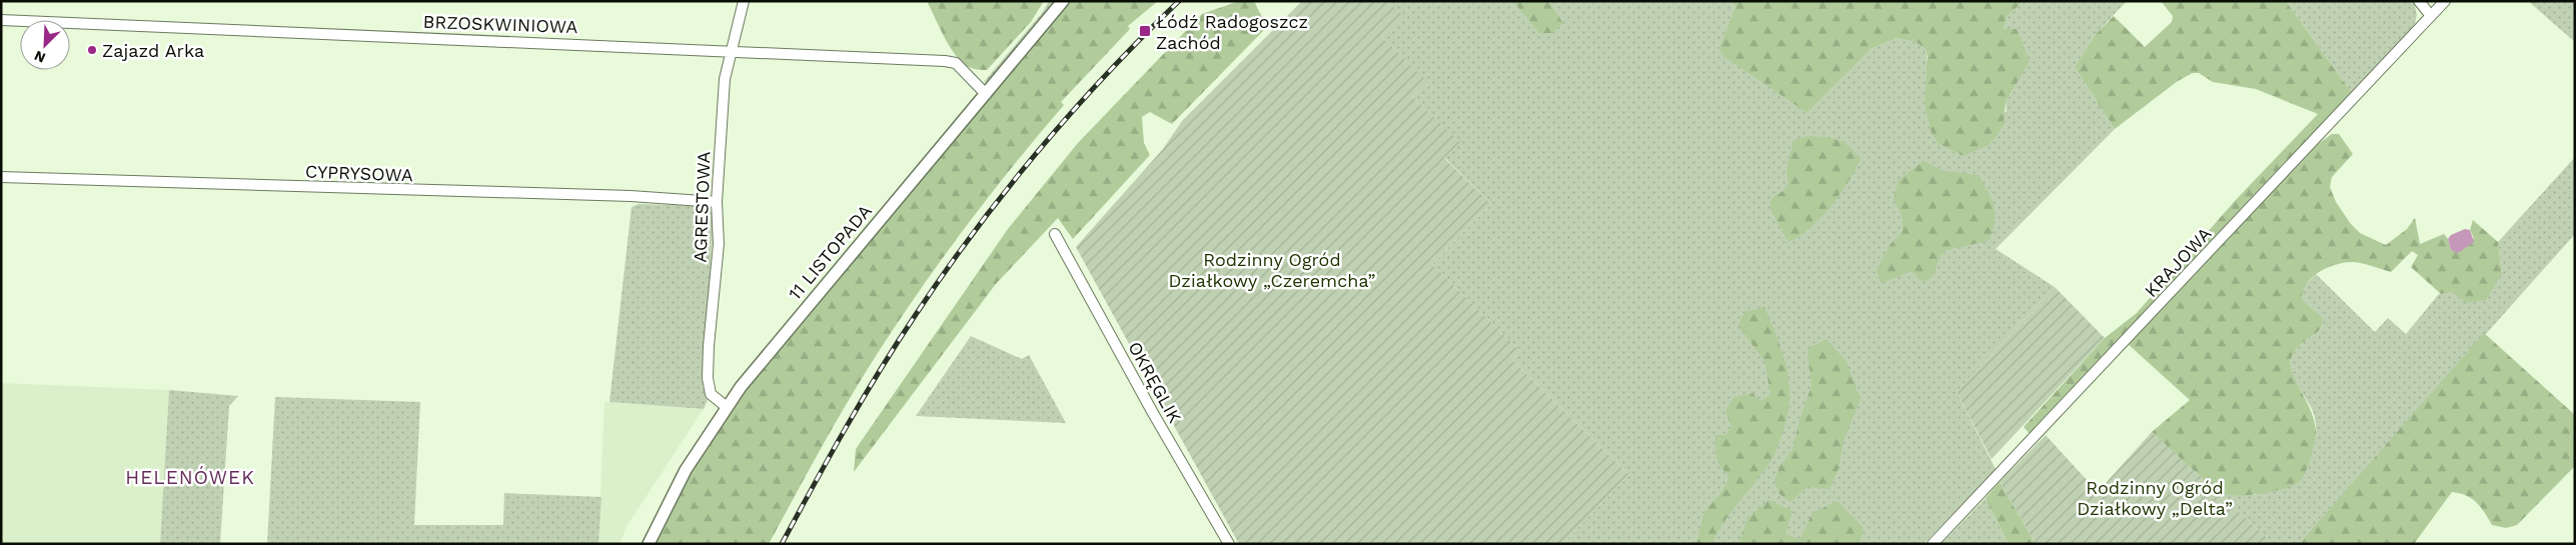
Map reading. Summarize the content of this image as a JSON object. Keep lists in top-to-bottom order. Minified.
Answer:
{"streets":{"street":["BRZOSKWINIOWA","CYPRYSOWA","AGRESTOWA","11 LISTOPADA","KRAJOWA","OKRĘGLIK"]},"crossings":[["BRZOSKWINIOWA","AGRESTOWA"],["BRZOSKWINIOWA","11 LISTOPADA"],["CYPRYSOWA","AGRESTOWA"],["AGRESTOWA","11 LISTOPADA"]],"districts":["HELENÓWEK"],"parks":["Rodzinny Ogród Działkowy „Czeremcha”","Rodzinny Ogród Działkowy „Delta”"],"places":{"transit":["Łódź Radogoszcz Zachód"],"other":["Zajazd Arka"]},"north":"bottom left"}
